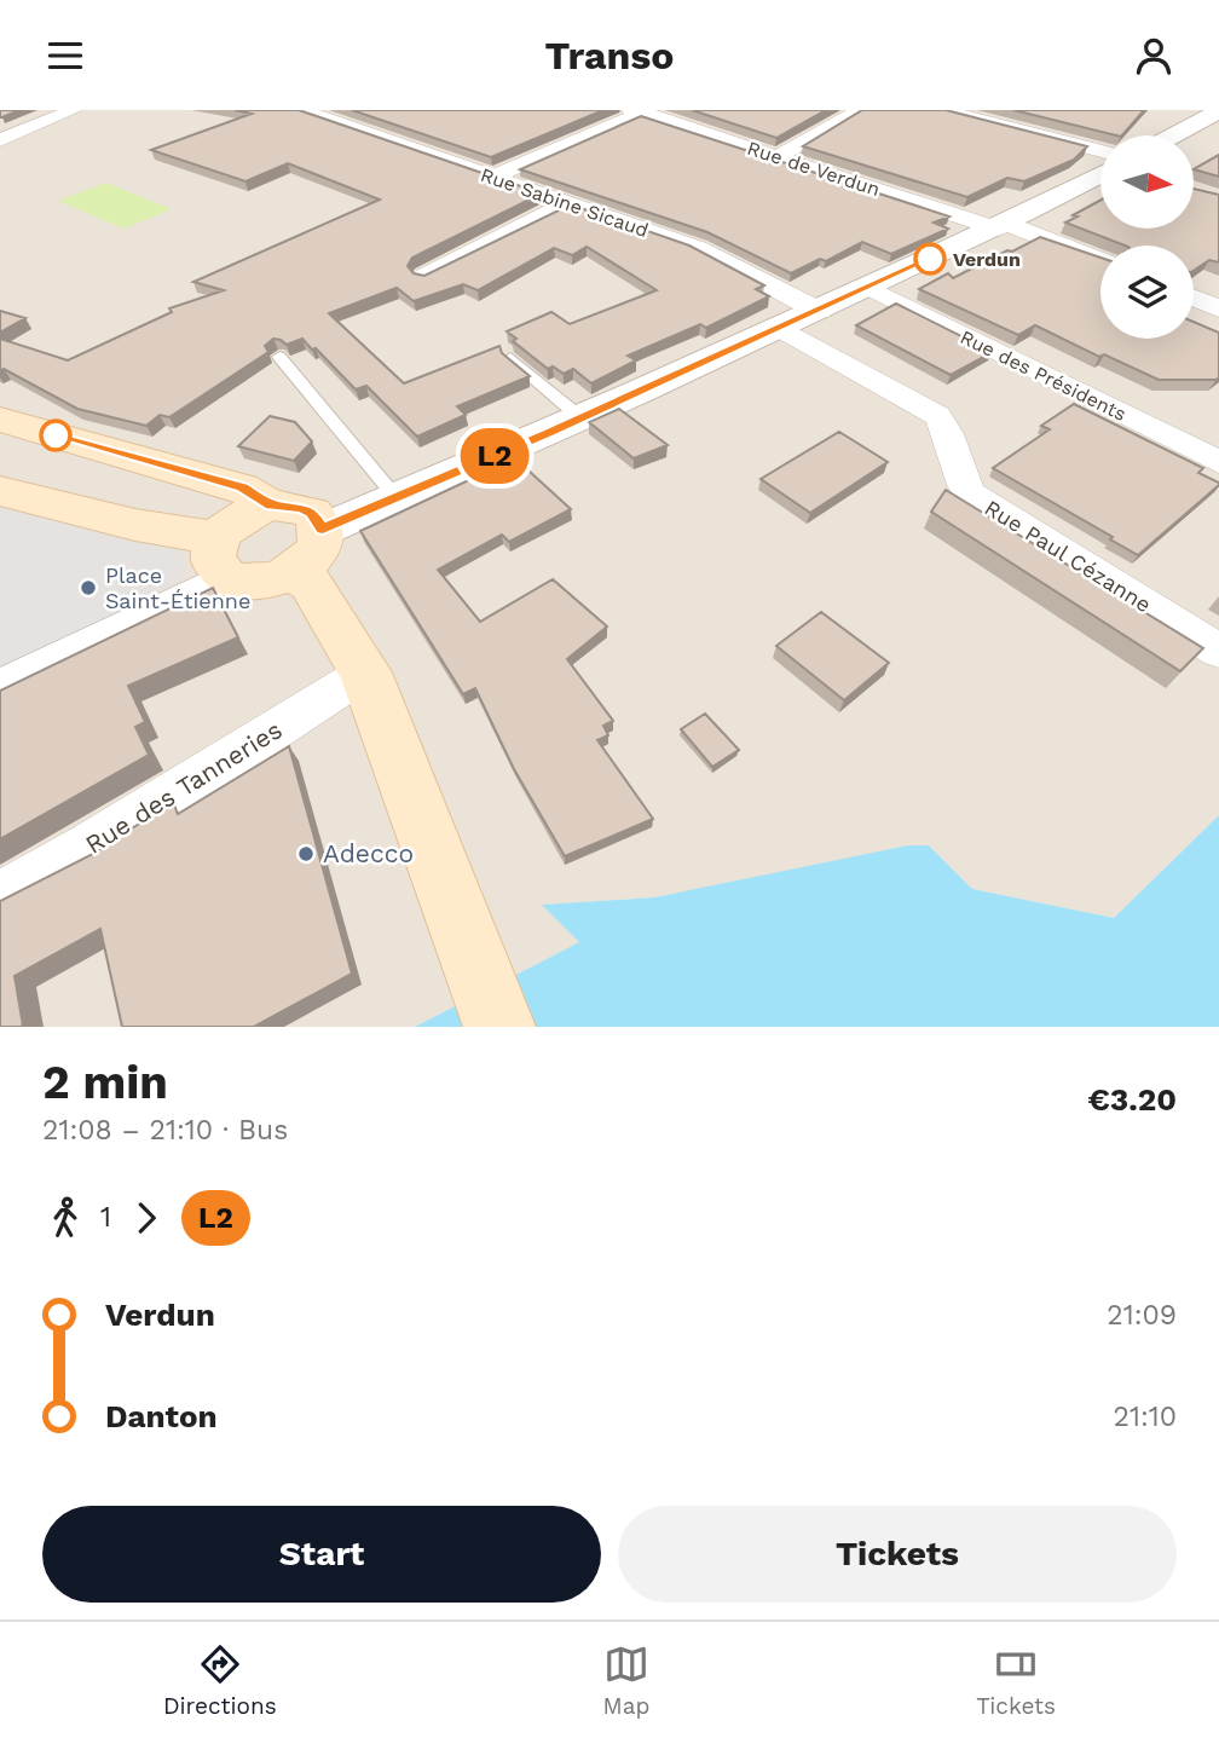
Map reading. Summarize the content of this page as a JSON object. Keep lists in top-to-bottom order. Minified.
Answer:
{"streets":{"street":["Rue de Verdun","Rue Sabine Sicaud","Rue des Présidents","Rue Paul Cézanne","Rue des Tanneries"]},"places":["Verdun","Place Saint-Étienne","Adecco"],"lines":["bus line L2"],"north":"right","page":{"header":"Transo","on_map":"L2","heading":["2 min","21:08 – 21:10 · Bus","€3.20"],"legs":["1","L2"],"list":[{"name":"Verdun","value":"21:09"},{"name":"Danton","value":"21:10"}],"buttons":["Start","Tickets"],"tabs":["Directions","Map","Tickets"]}}
